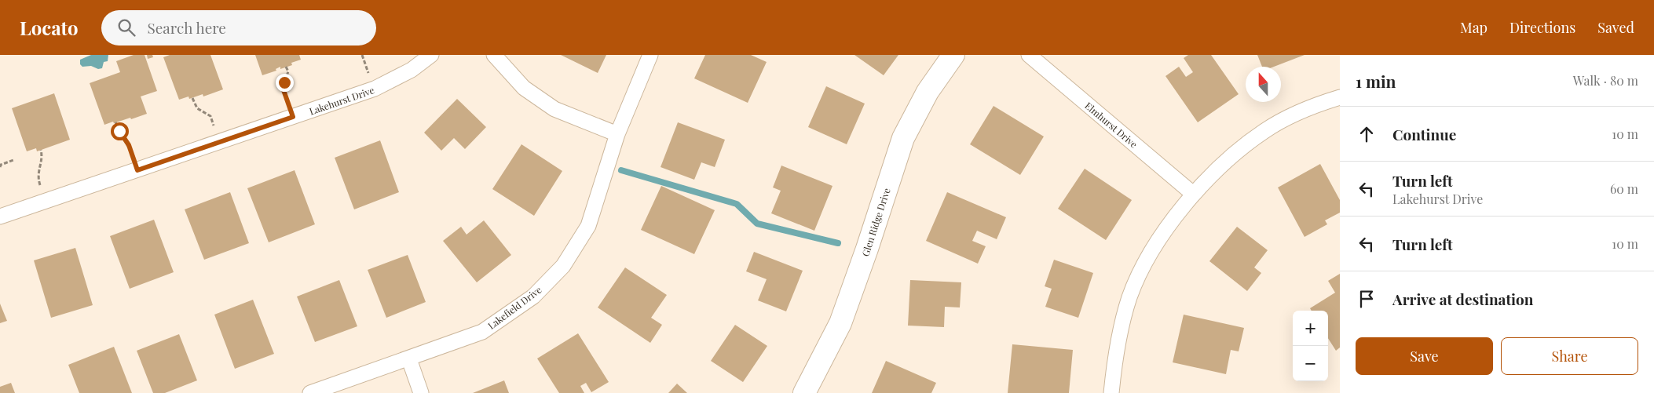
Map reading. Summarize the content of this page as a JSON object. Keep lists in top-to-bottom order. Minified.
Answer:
{"streets":{"street":["Lakehurst Drive","Elmhurst Drive","Glen Ridge Drive","Lakefield Drive"]},"north":"top","page":{"header":"Locato","search":"Search here","nav":["Map","Directions","Saved"],"heading":["1 min","Walk · 80 m"],"list":[["Continue","10 m"],["Turn left","Lakehurst Drive","60 m"],["Turn left","10 m"],"Arrive at destination"],"map_buttons":["+","−"],"buttons":["Save","Share"]}}
